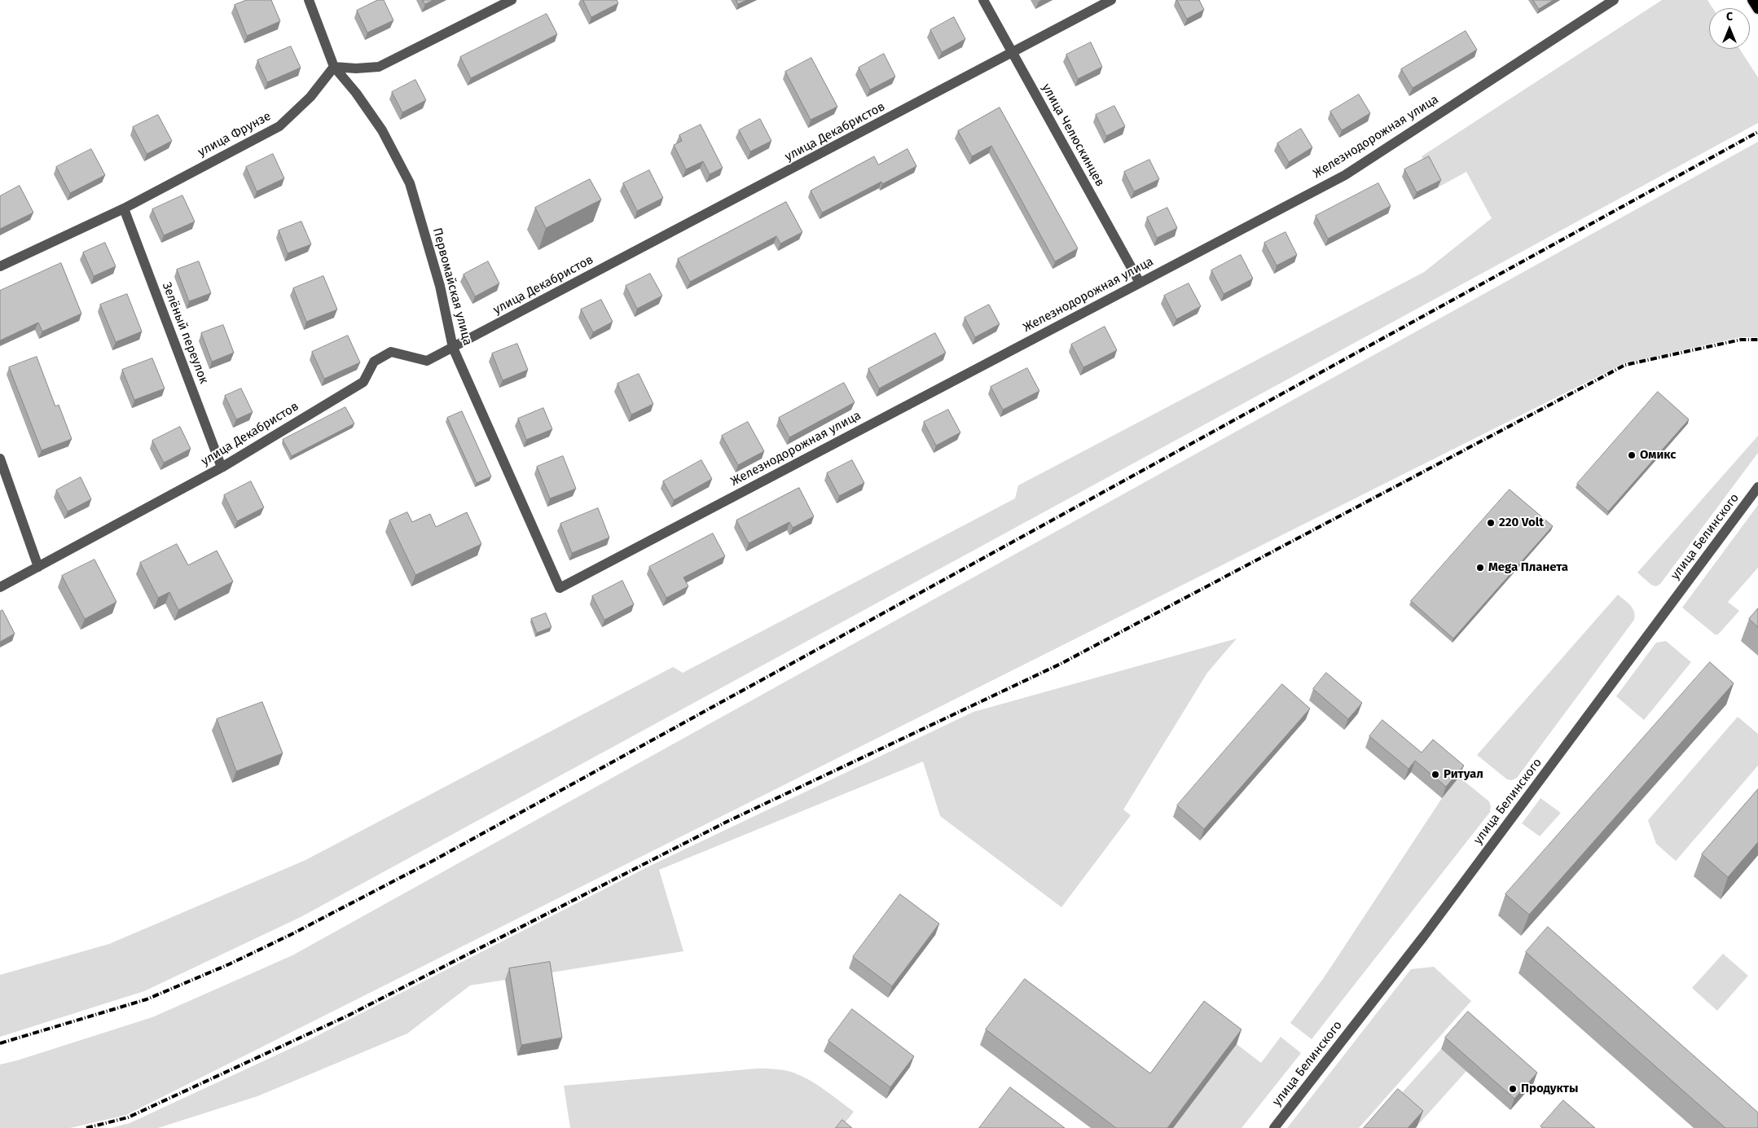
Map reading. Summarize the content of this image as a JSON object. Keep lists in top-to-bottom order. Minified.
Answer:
{"streets":{"street":["улица Декабристов","улица Фрунзе","улица Челюскинцев","Железнодорожная улица","Первомайская улица","Зелёный переулок","улица Белинского"]},"crossings":[["улица Декабристов","улица Челюскинцев"],["улица Декабристов","Первомайская улица"],["улица Декабристов","Зелёный переулок"],["улица Фрунзе","Первомайская улица"],["улица Фрунзе","Зелёный переулок"],["улица Челюскинцев","Железнодорожная улица"],["Железнодорожная улица","Первомайская улица"]],"places":["Омикс","220 Volt","Mega Планета","Ритуал","Продукты"],"north":"top"}
